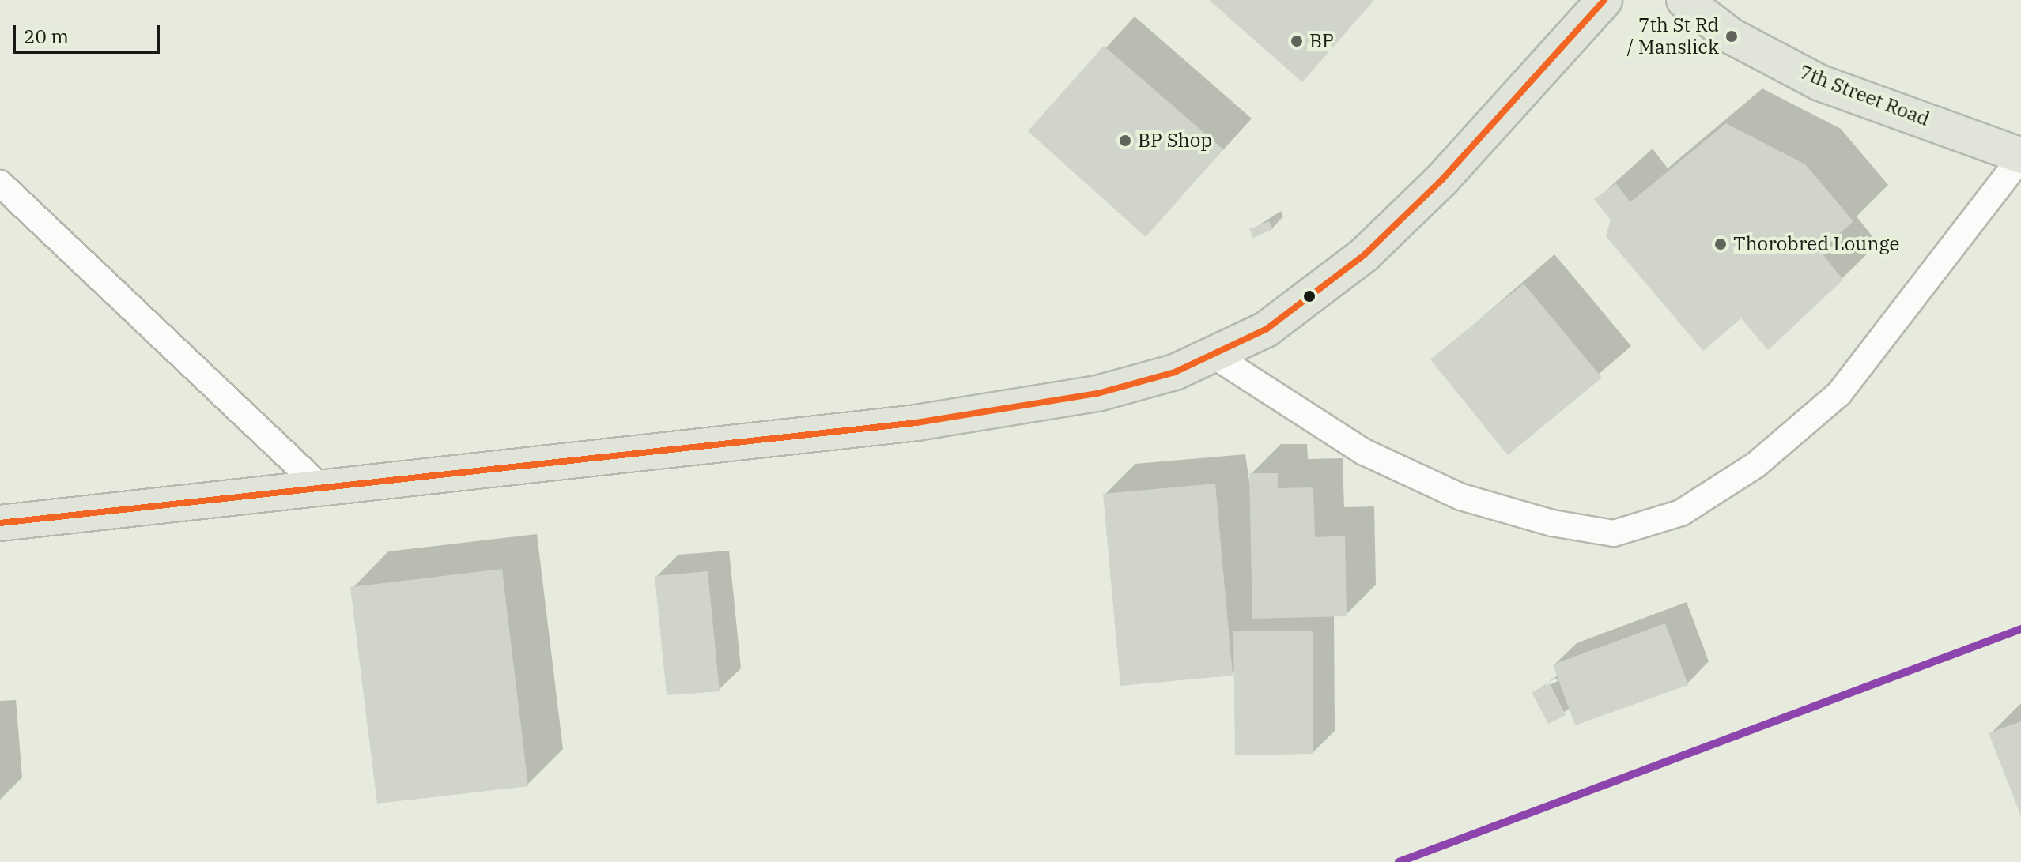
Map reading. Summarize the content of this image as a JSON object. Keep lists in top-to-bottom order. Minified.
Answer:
{"streets":{"main road":["7th Street Road"]},"places":["7th St Rd / Manslick","BP","BP Shop","Thorobred Lounge"],"scale_bar":"20 m"}
